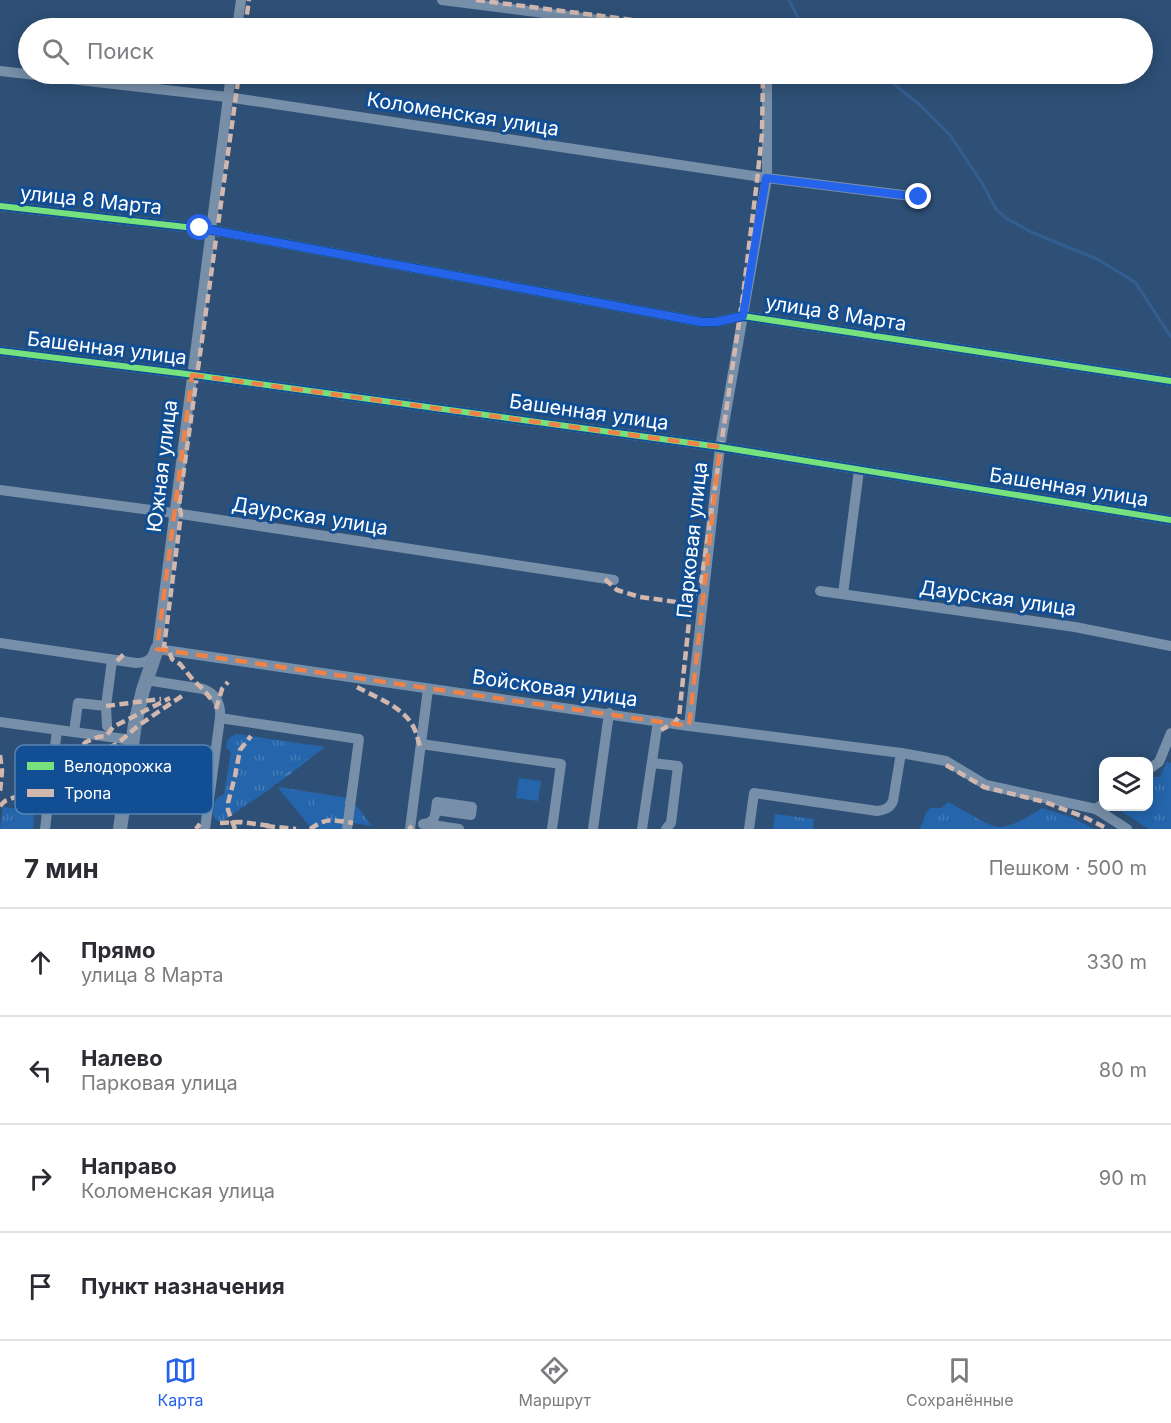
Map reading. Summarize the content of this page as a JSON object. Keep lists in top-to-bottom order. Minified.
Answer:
{"streets":{"street":["Коломенская улица","улица 8 Марта","Башенная улица","Южная улица","Даурская улица","Парковая улица","Войсковая улица"]},"crossings":[["Коломенская улица","Южная улица"],["Коломенская улица","Парковая улица"],["улица 8 Марта","Южная улица"],["улица 8 Марта","Парковая улица"],["Башенная улица","Южная улица"],["Башенная улица","Парковая улица"],["Южная улица","Даурская улица"],["Южная улица","Войсковая улица"],["Парковая улица","Войсковая улица"]],"legend":["Велодорожка","Тропа"],"page":{"search":"Поиск","heading":["7 мин","Пешком · 500 m"],"list":[["Прямо","улица 8 Марта","330 m"],["Налево","Парковая улица","80 m"],["Направо","Коломенская улица","90 m"],"Пункт назначения"],"nav":["Карта","Маршрут","Сохранённые"]}}
